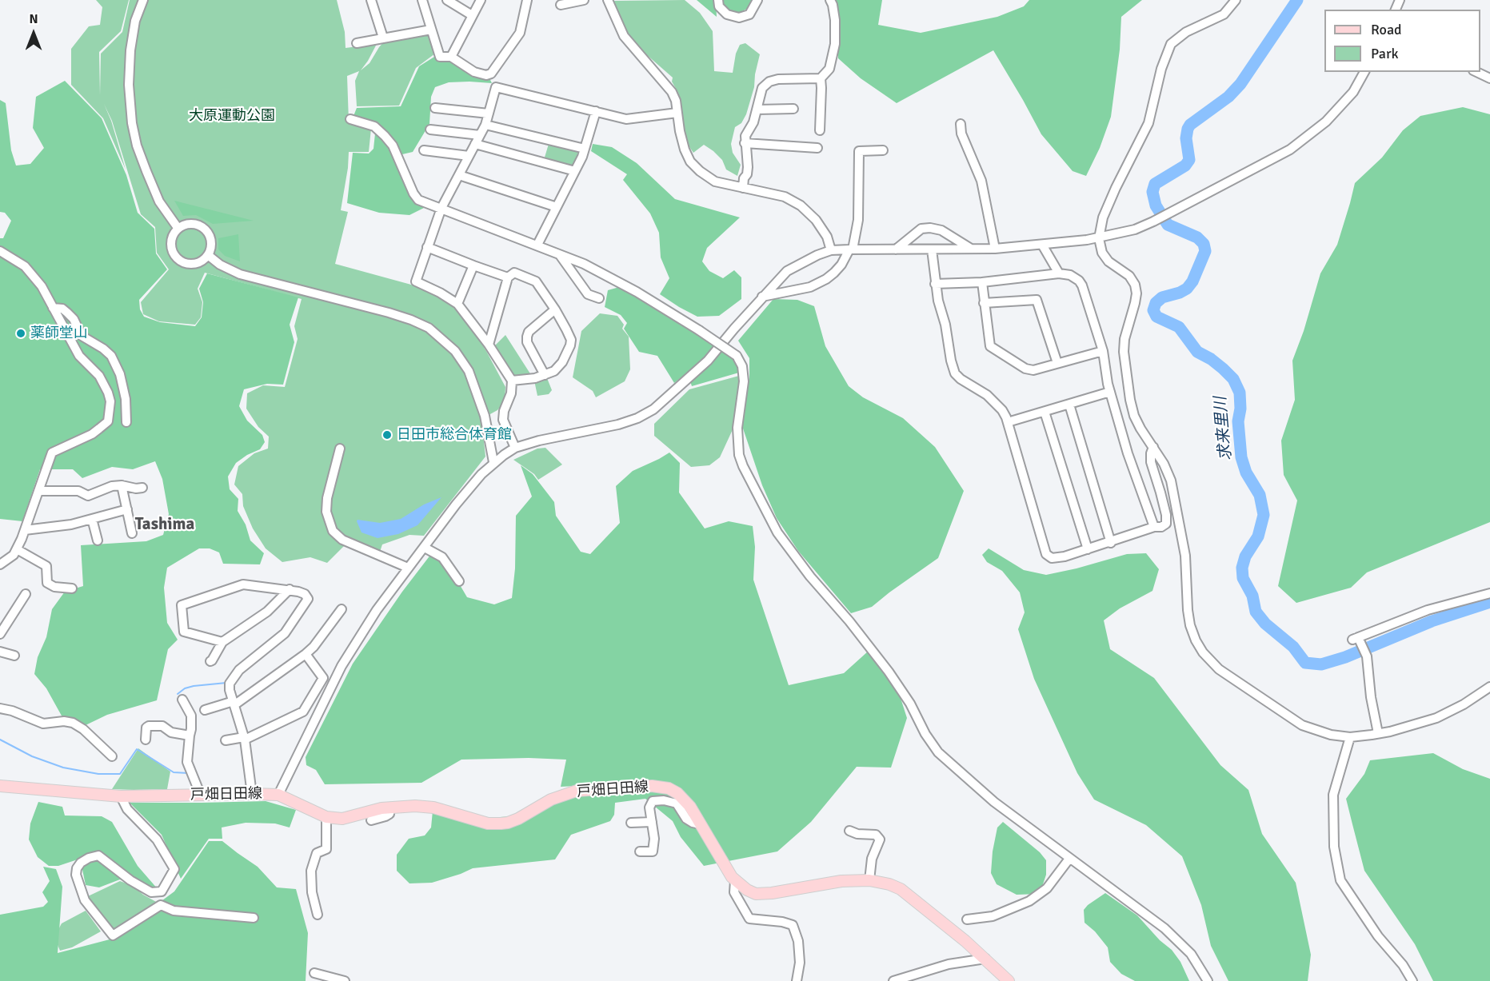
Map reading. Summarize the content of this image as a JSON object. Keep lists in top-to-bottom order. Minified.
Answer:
{"streets":{"main road":["戸畑日田線"]},"districts":["Tashima"],"water":["求来里川"],"parks":["大原運動公園"],"places":["薬師堂山","日田市総合体育館"],"legend":["Road","Park"],"north":"top"}
